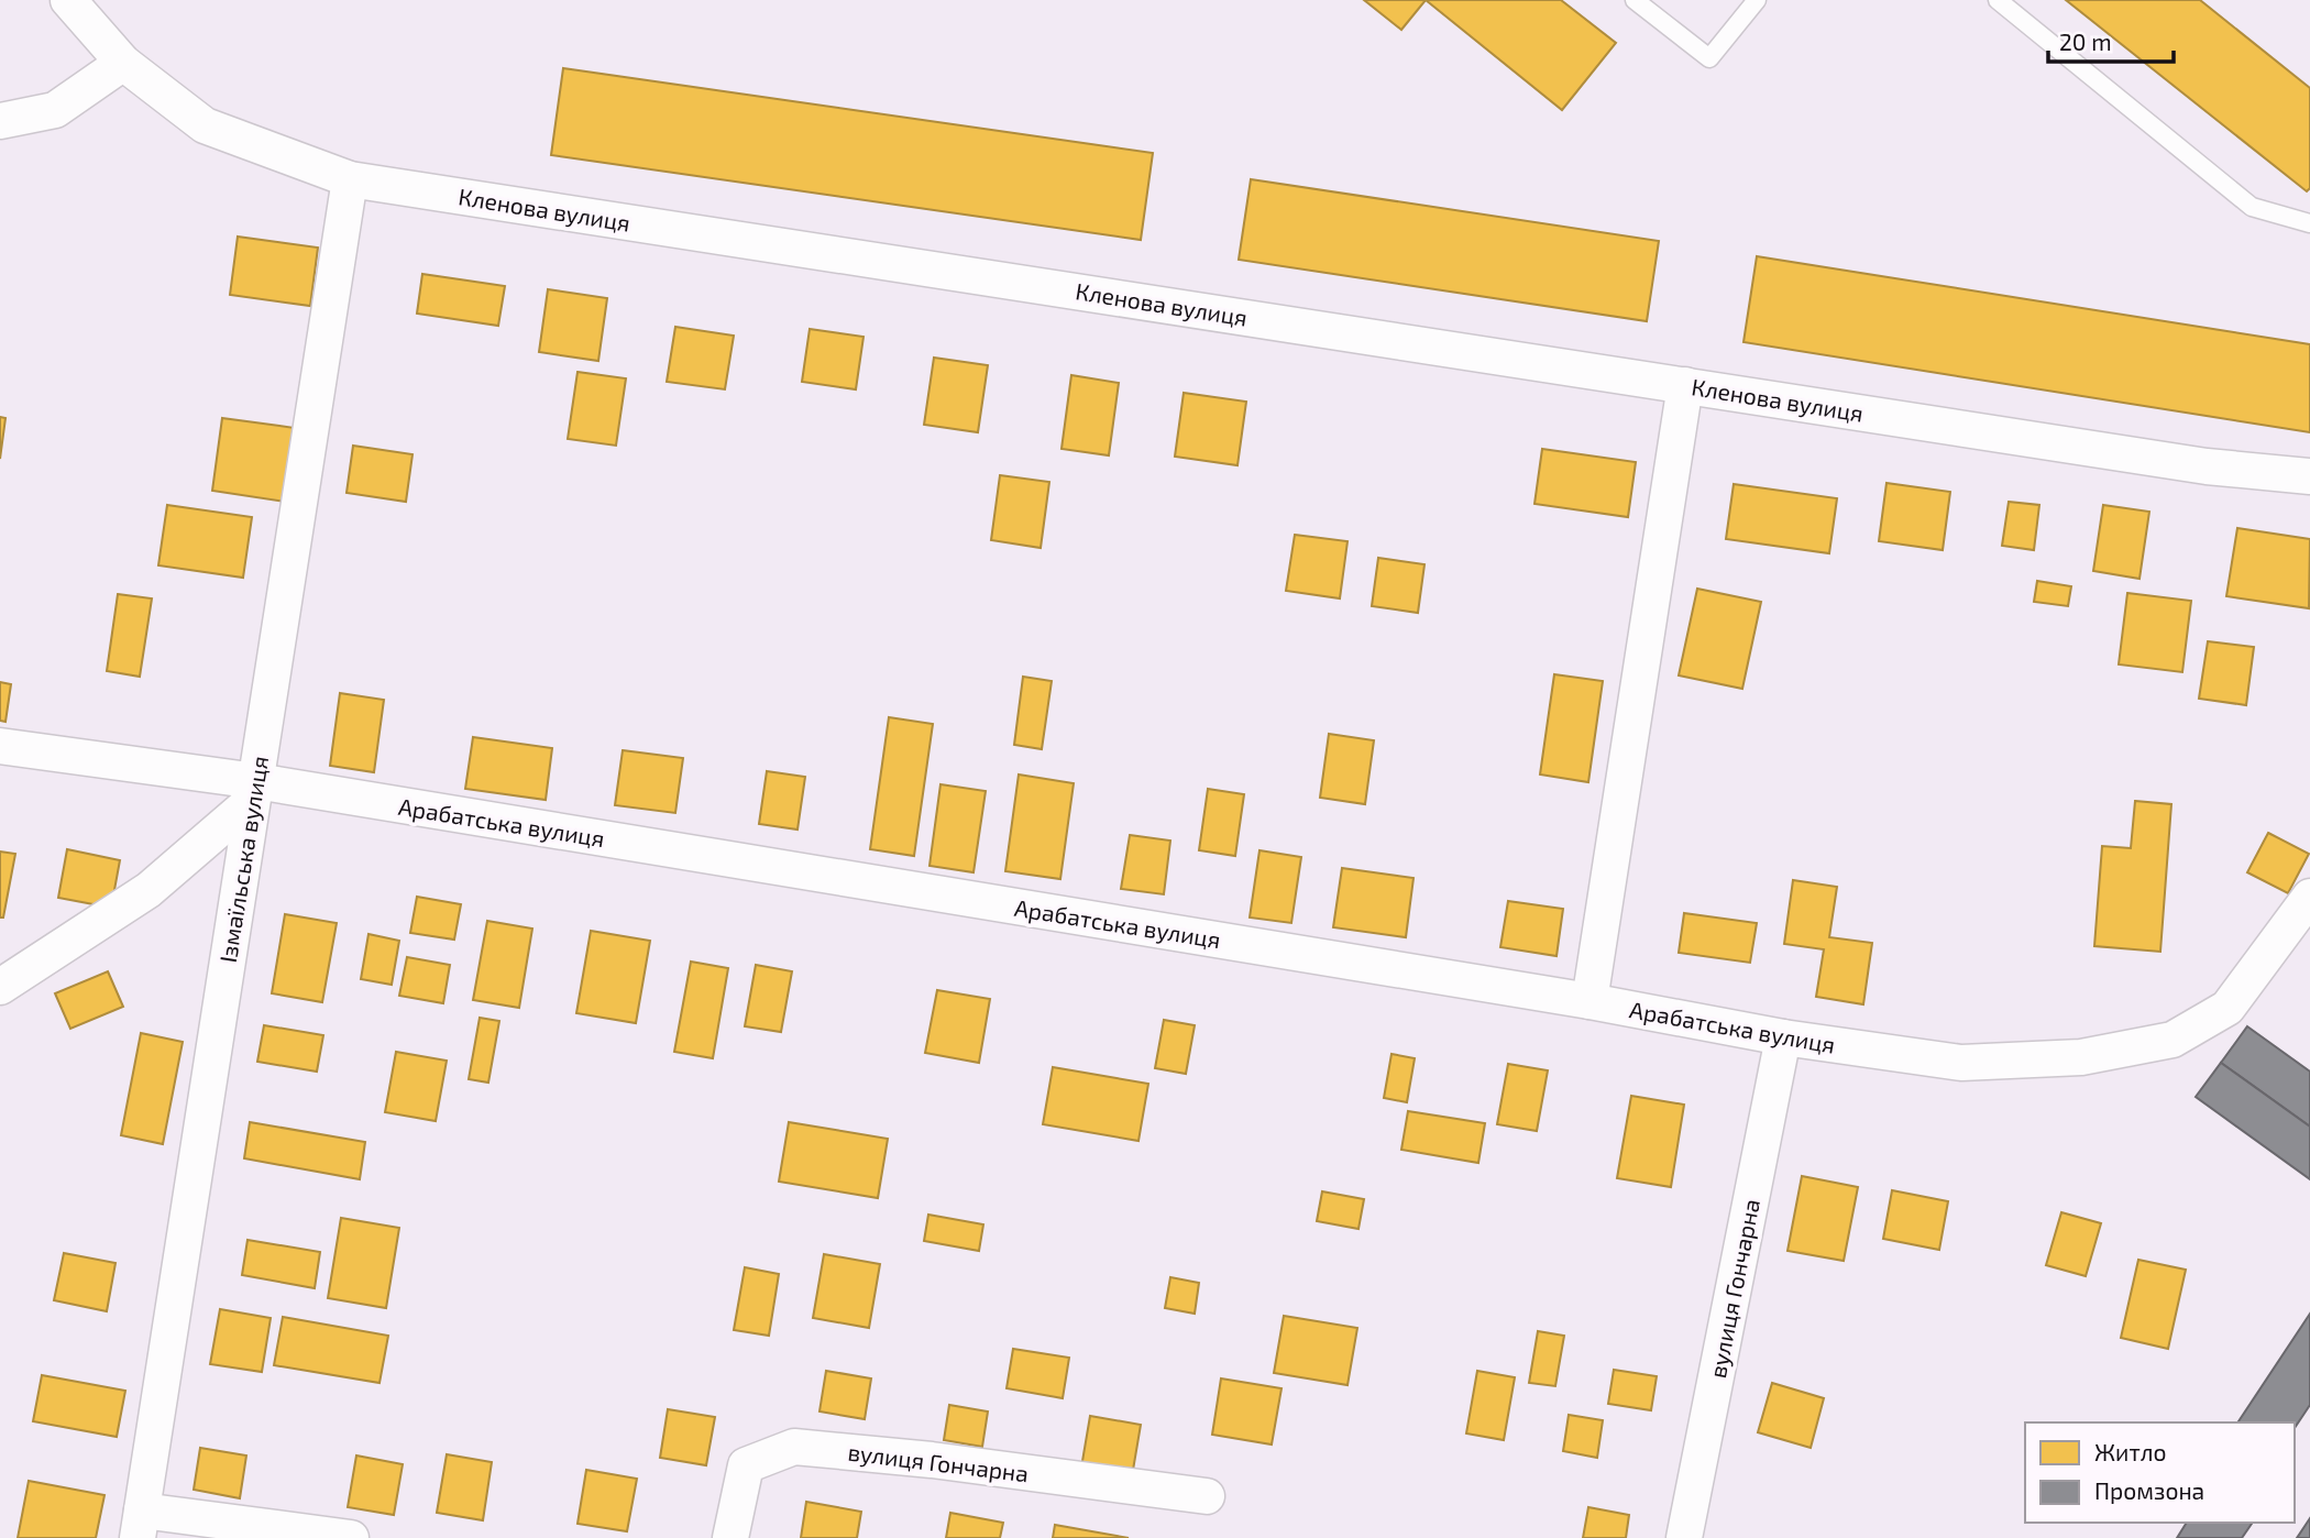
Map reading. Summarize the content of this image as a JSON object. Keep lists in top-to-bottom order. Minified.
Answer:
{"streets":{"street":["Кленова вулиця","Арабатська вулиця","Ізмаїльська вулиця","вулиця Гончарна"]},"crossings":[["Кленова вулиця","Ізмаїльська вулиця"],["Арабатська вулиця","Ізмаїльська вулиця"],["Арабатська вулиця","вулиця Гончарна"]],"legend":["Житло","Промзона"],"scale_bar":"20 m"}
